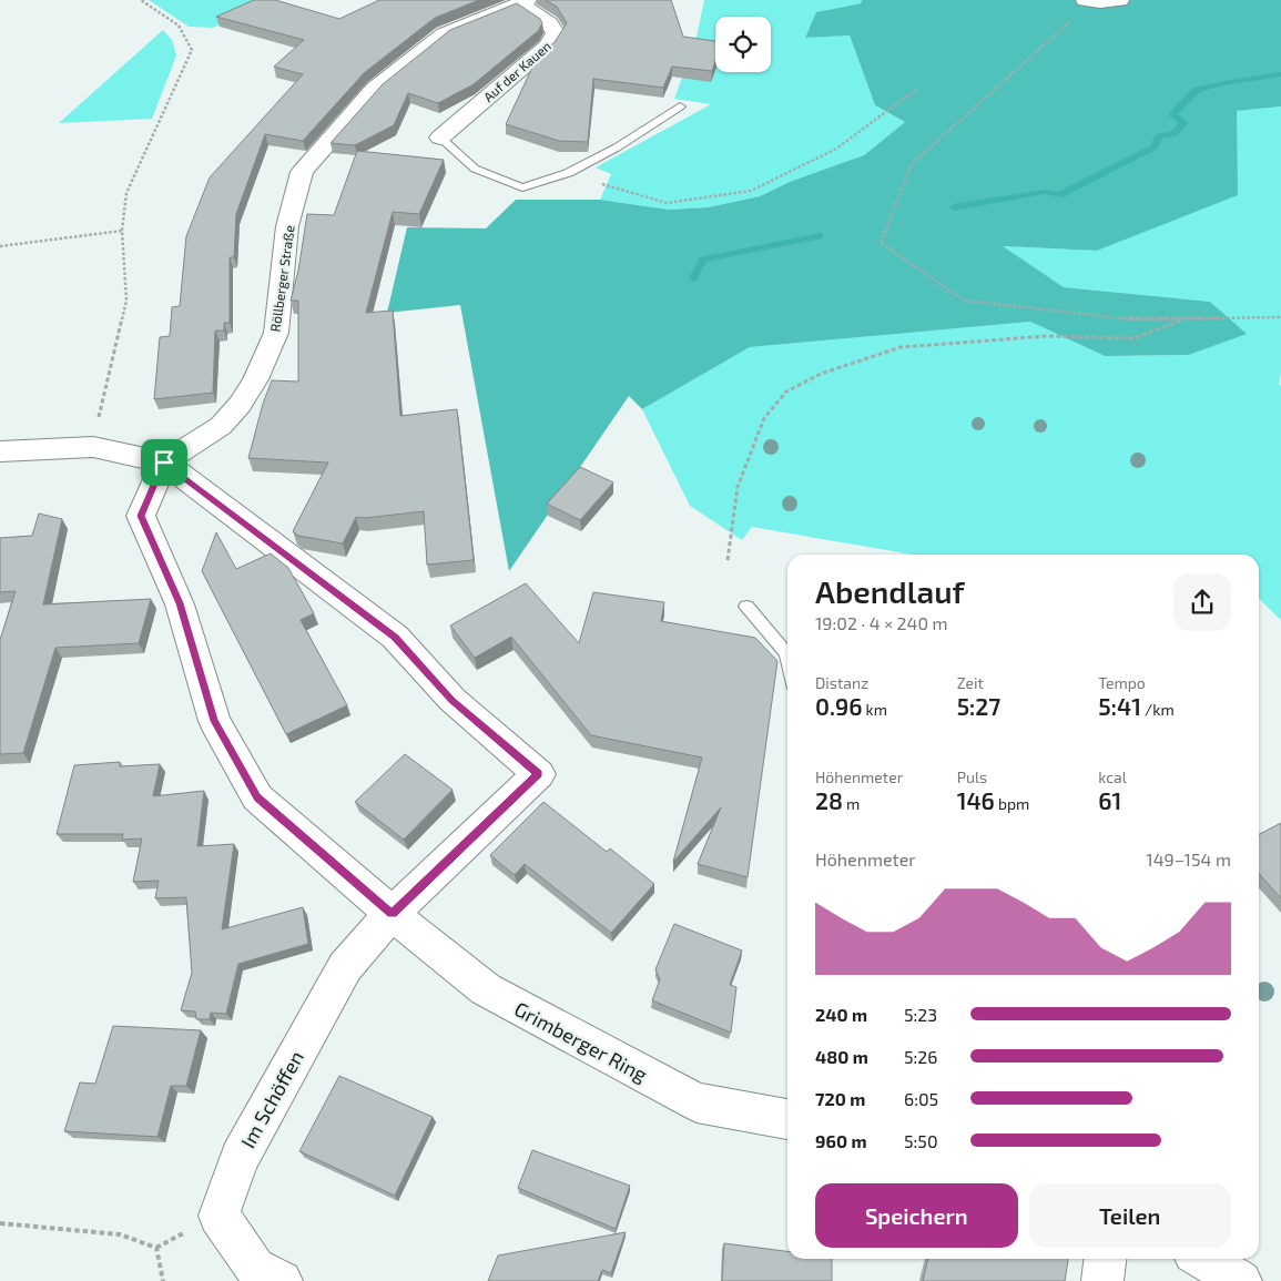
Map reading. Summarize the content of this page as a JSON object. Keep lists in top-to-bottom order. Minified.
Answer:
{"streets":{"street":["Auf der Kauen","Röllberger Straße","Grimberger Ring","Im Schöffen"]},"crossings":[["Auf der Kauen","Röllberger Straße"],["Röllberger Straße","Grimberger Ring"],["Grimberger Ring","Im Schöffen"]],"page":{"heading":["Abendlauf","19:02 · 4 × 240 m"],"stats":[["Distanz","0.96 km"],["Zeit","5:27"],["Tempo","5:41 /km"],["Höhenmeter","28 m"],["Puls","146 bpm"],["kcal","61"]],"chart":["Höhenmeter","149–154 m"],"list":[{"name":"240 m","note":"5:23"},{"name":"480 m","note":"5:26"},{"name":"720 m","note":"6:05"},{"name":"960 m","note":"5:50"}],"buttons":["Speichern","Teilen"]}}
